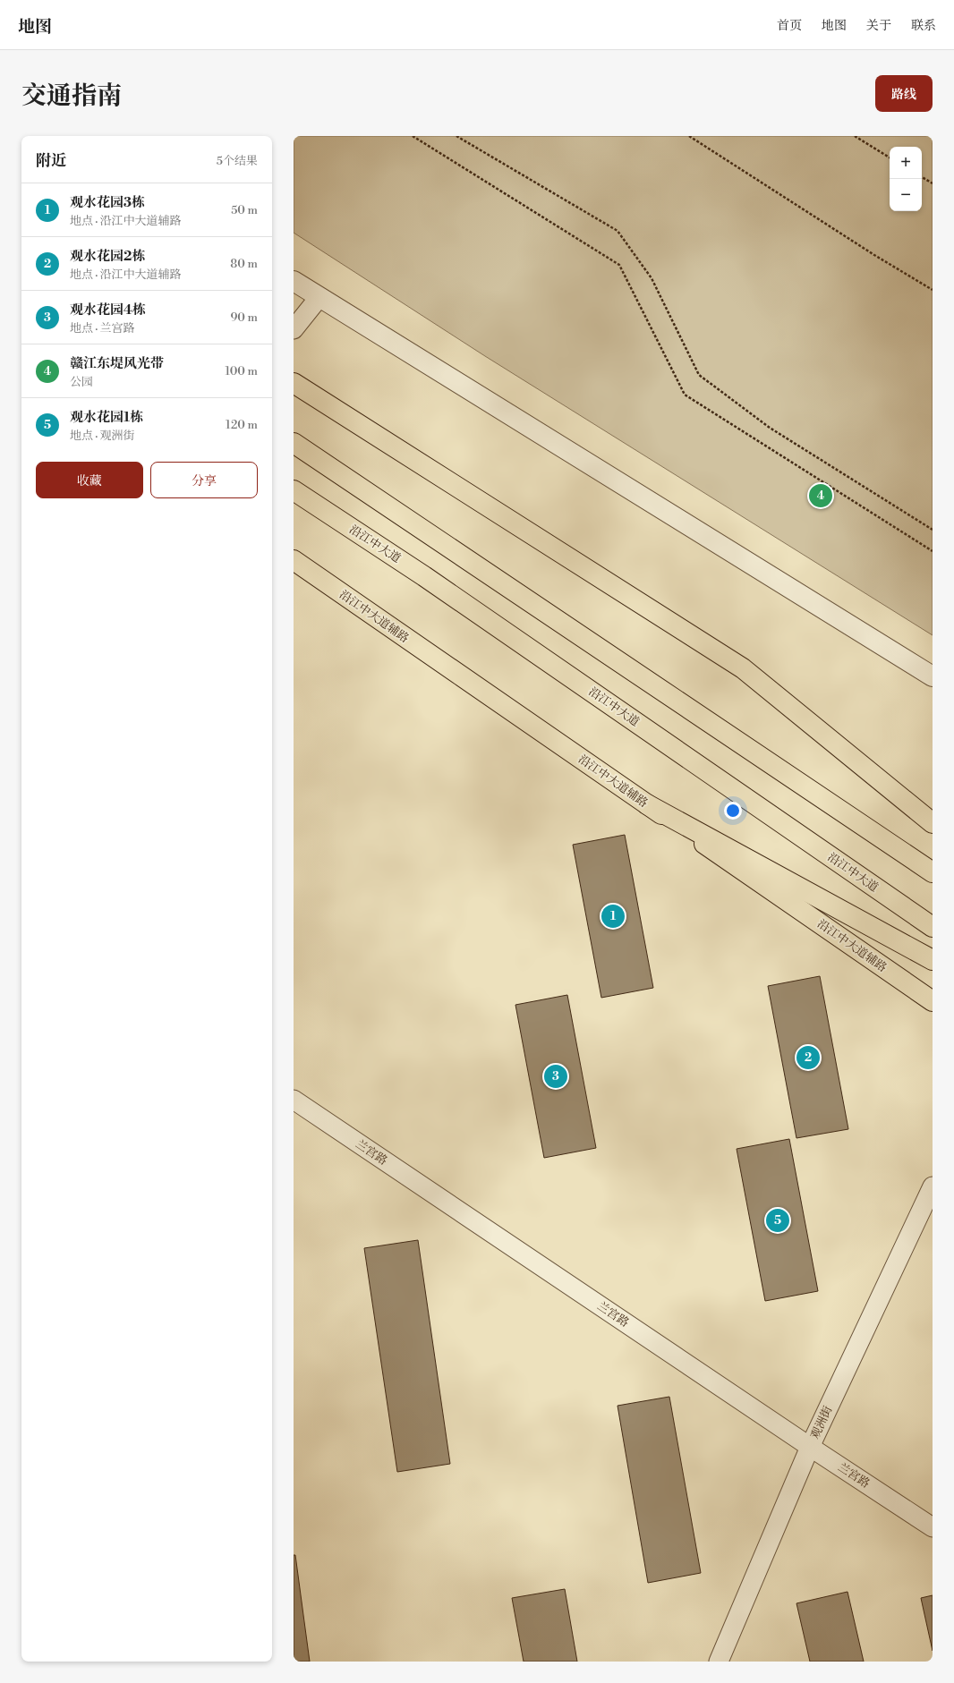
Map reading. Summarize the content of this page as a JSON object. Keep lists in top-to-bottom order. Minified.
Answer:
{"streets":{"main road":["沿江中大道","沿江中大道辅路"],"street":["兰宫路","观洲街"]},"crossings":[["兰宫路","观洲街"]],"page":{"header":"地图","nav":["首页","地图","关于","联系"],"title":"交通指南","buttons":["路线",["收藏","分享"]],"heading":["附近","5个结果"],"map_buttons":["+","−"],"list":[{"mark":"1","name":"观水花园3栋","note":"地点 · 沿江中大道辅路","value":"50 m"},{"mark":"2","name":"观水花园2栋","note":"地点 · 沿江中大道辅路","value":"80 m"},{"mark":"3","name":"观水花园4栋","note":"地点 · 兰宫路","value":"90 m"},{"mark":"4","name":"赣江东堤风光带","note":"公园","value":"100 m"},{"mark":"5","name":"观水花园1栋","note":"地点 · 观洲街","value":"120 m"}],"pins":["4","1","2","3","5"]}}
